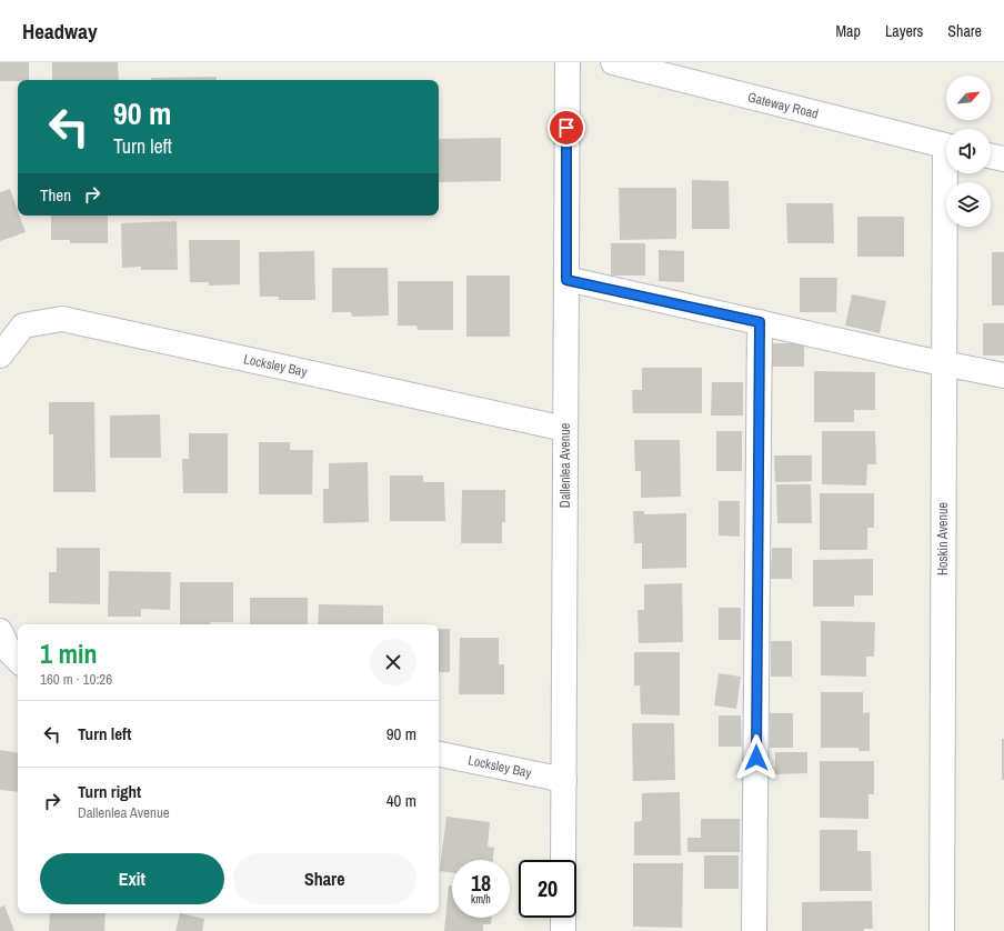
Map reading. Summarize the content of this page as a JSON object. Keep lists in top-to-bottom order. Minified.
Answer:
{"streets":{"street":["Gateway Road","Locksley Bay","Dallenlea Avenue","Hoskin Avenue"]},"crossings":[["Locksley Bay","Dallenlea Avenue"]],"north":"top right","page":{"header":"Headway","nav":["Map","Layers","Share"],"turn":["90 m","Turn left"],"then":"Then","heading":["1 min","160 m · 10:26"],"list":[{"name":"Turn left","value":"90 m"},{"name":"Turn right","note":"Dallenlea Avenue","value":"40 m"}],"buttons":["Exit","Share"],"speed":"18 km/h","limit":"20"}}
